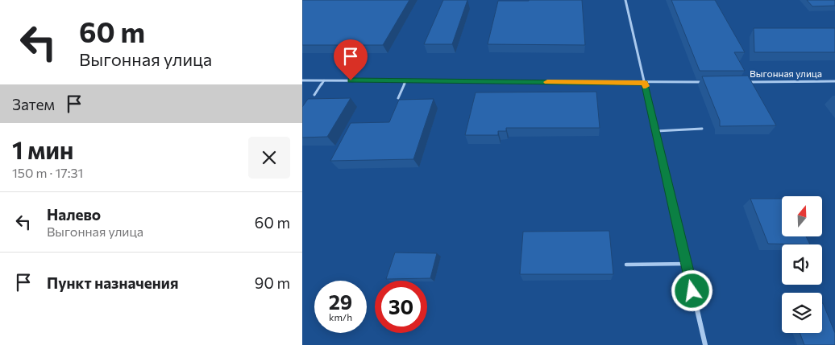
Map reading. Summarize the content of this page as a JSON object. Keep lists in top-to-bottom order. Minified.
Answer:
{"streets":{"street":["Выгонная улица"]},"north":"top","page":{"turn":["60 m","Выгонная улица"],"then":"Затем","heading":["1 мин","150 m · 17:31"],"list":[{"name":"Налево","note":"Выгонная улица","value":"60 m"},{"name":"Пункт назначения","value":"90 m"}],"speed":"29 km/h","limit":"30"}}
